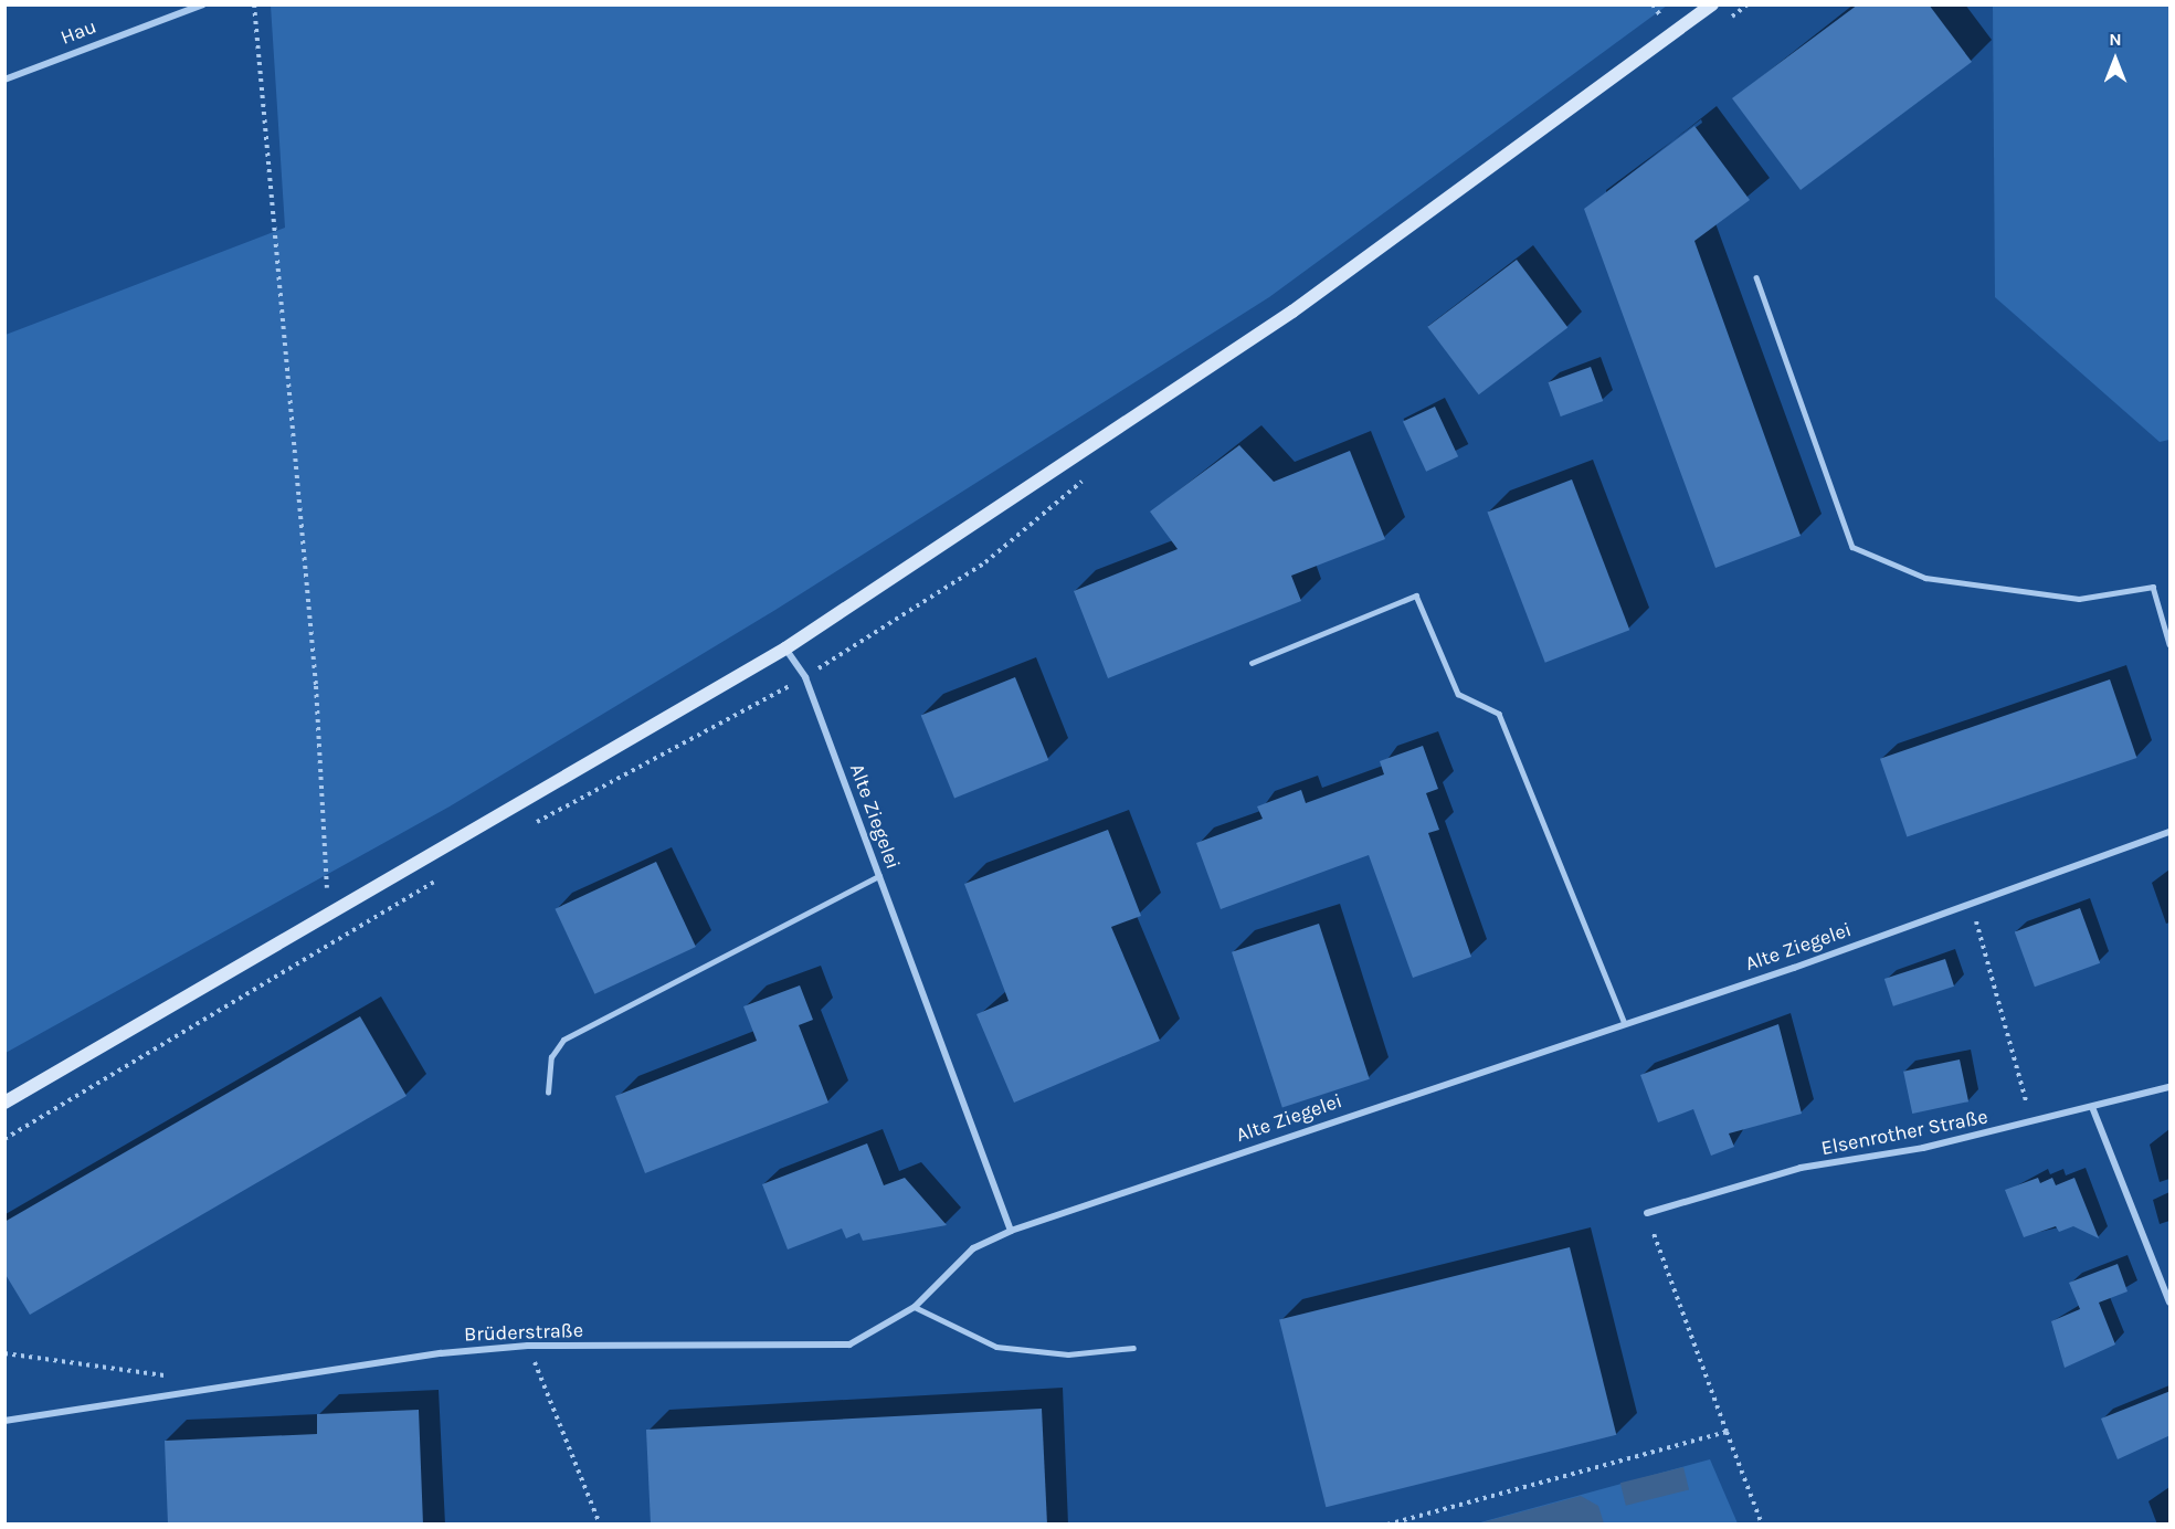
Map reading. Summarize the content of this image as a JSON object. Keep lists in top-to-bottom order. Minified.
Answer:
{"streets":{"street":["Hau","Alte Ziegelei","Elsenrother Straße","Brüderstraße"]},"crossings":[["Alte Ziegelei","Brüderstraße"]],"north":"top"}
